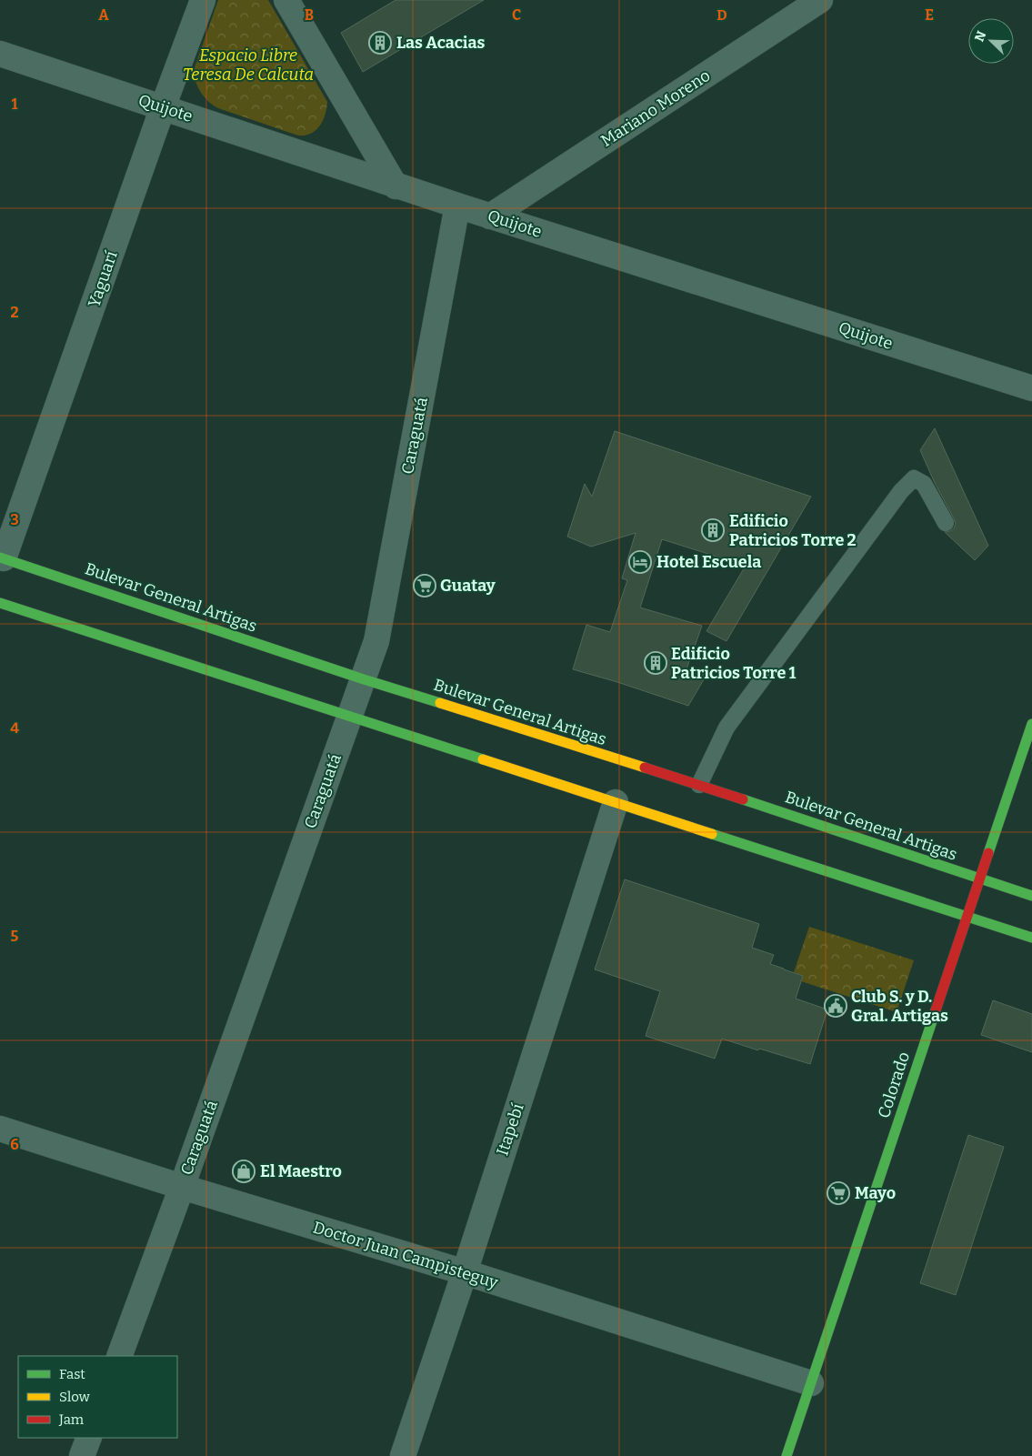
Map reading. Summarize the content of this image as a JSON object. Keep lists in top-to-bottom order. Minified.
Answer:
{"streets":{"main road":["Bulevar General Artigas","Colorado"],"street":["Quijote","Mariano Moreno","Yaguarí","Caraguatá","Itapebí","Doctor Juan Campisteguy"]},"crossings":[["Quijote","Mariano Moreno"],["Quijote","Yaguarí"],["Quijote","Caraguatá"],["Yaguarí","Bulevar General Artigas"],["Caraguatá","Bulevar General Artigas"],["Caraguatá","Doctor Juan Campisteguy"],["Bulevar General Artigas","Colorado"],["Colorado","Doctor Juan Campisteguy"],["Itapebí","Doctor Juan Campisteguy"]],"parks":["Espacio Libre Teresa De Calcuta"],"places":{"building":["Las Acacias","Edificio Patricios Torre 2","Edificio Patricios Torre 1"],"hotel":["Hotel Escuela"],"supermarket":["Guatay","Mayo"],"public building":["Club S. y D. Gral. Artigas"],"shop":["El Maestro"]},"legend":["Fast","Slow","Jam"],"north":"top left","grid":{"columns":["A","B","C","D","E"],"rows":["1","2","3","4","5","6"]}}
